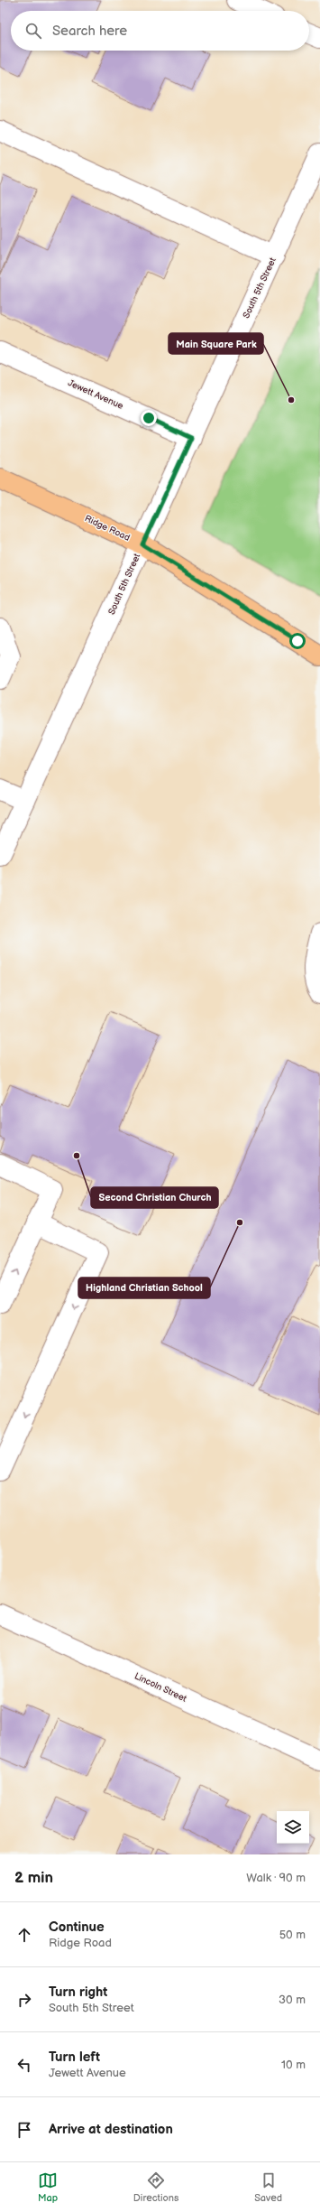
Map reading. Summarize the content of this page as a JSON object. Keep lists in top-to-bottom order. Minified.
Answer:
{"streets":{"main road":["Ridge Road"],"street":["South 5th Street","Jewett Avenue","Lincoln Street"]},"crossings":[["South 5th Street","Jewett Avenue"],["South 5th Street","Ridge Road"]],"places":["Main Square Park","Second Christian Church","Highland Christian School"],"page":{"search":"Search here","heading":["2 min","Walk · 90 m"],"list":[["Continue","Ridge Road","50 m"],["Turn right","South 5th Street","30 m"],["Turn left","Jewett Avenue","10 m"],"Arrive at destination"],"nav":["Map","Directions","Saved"]}}
